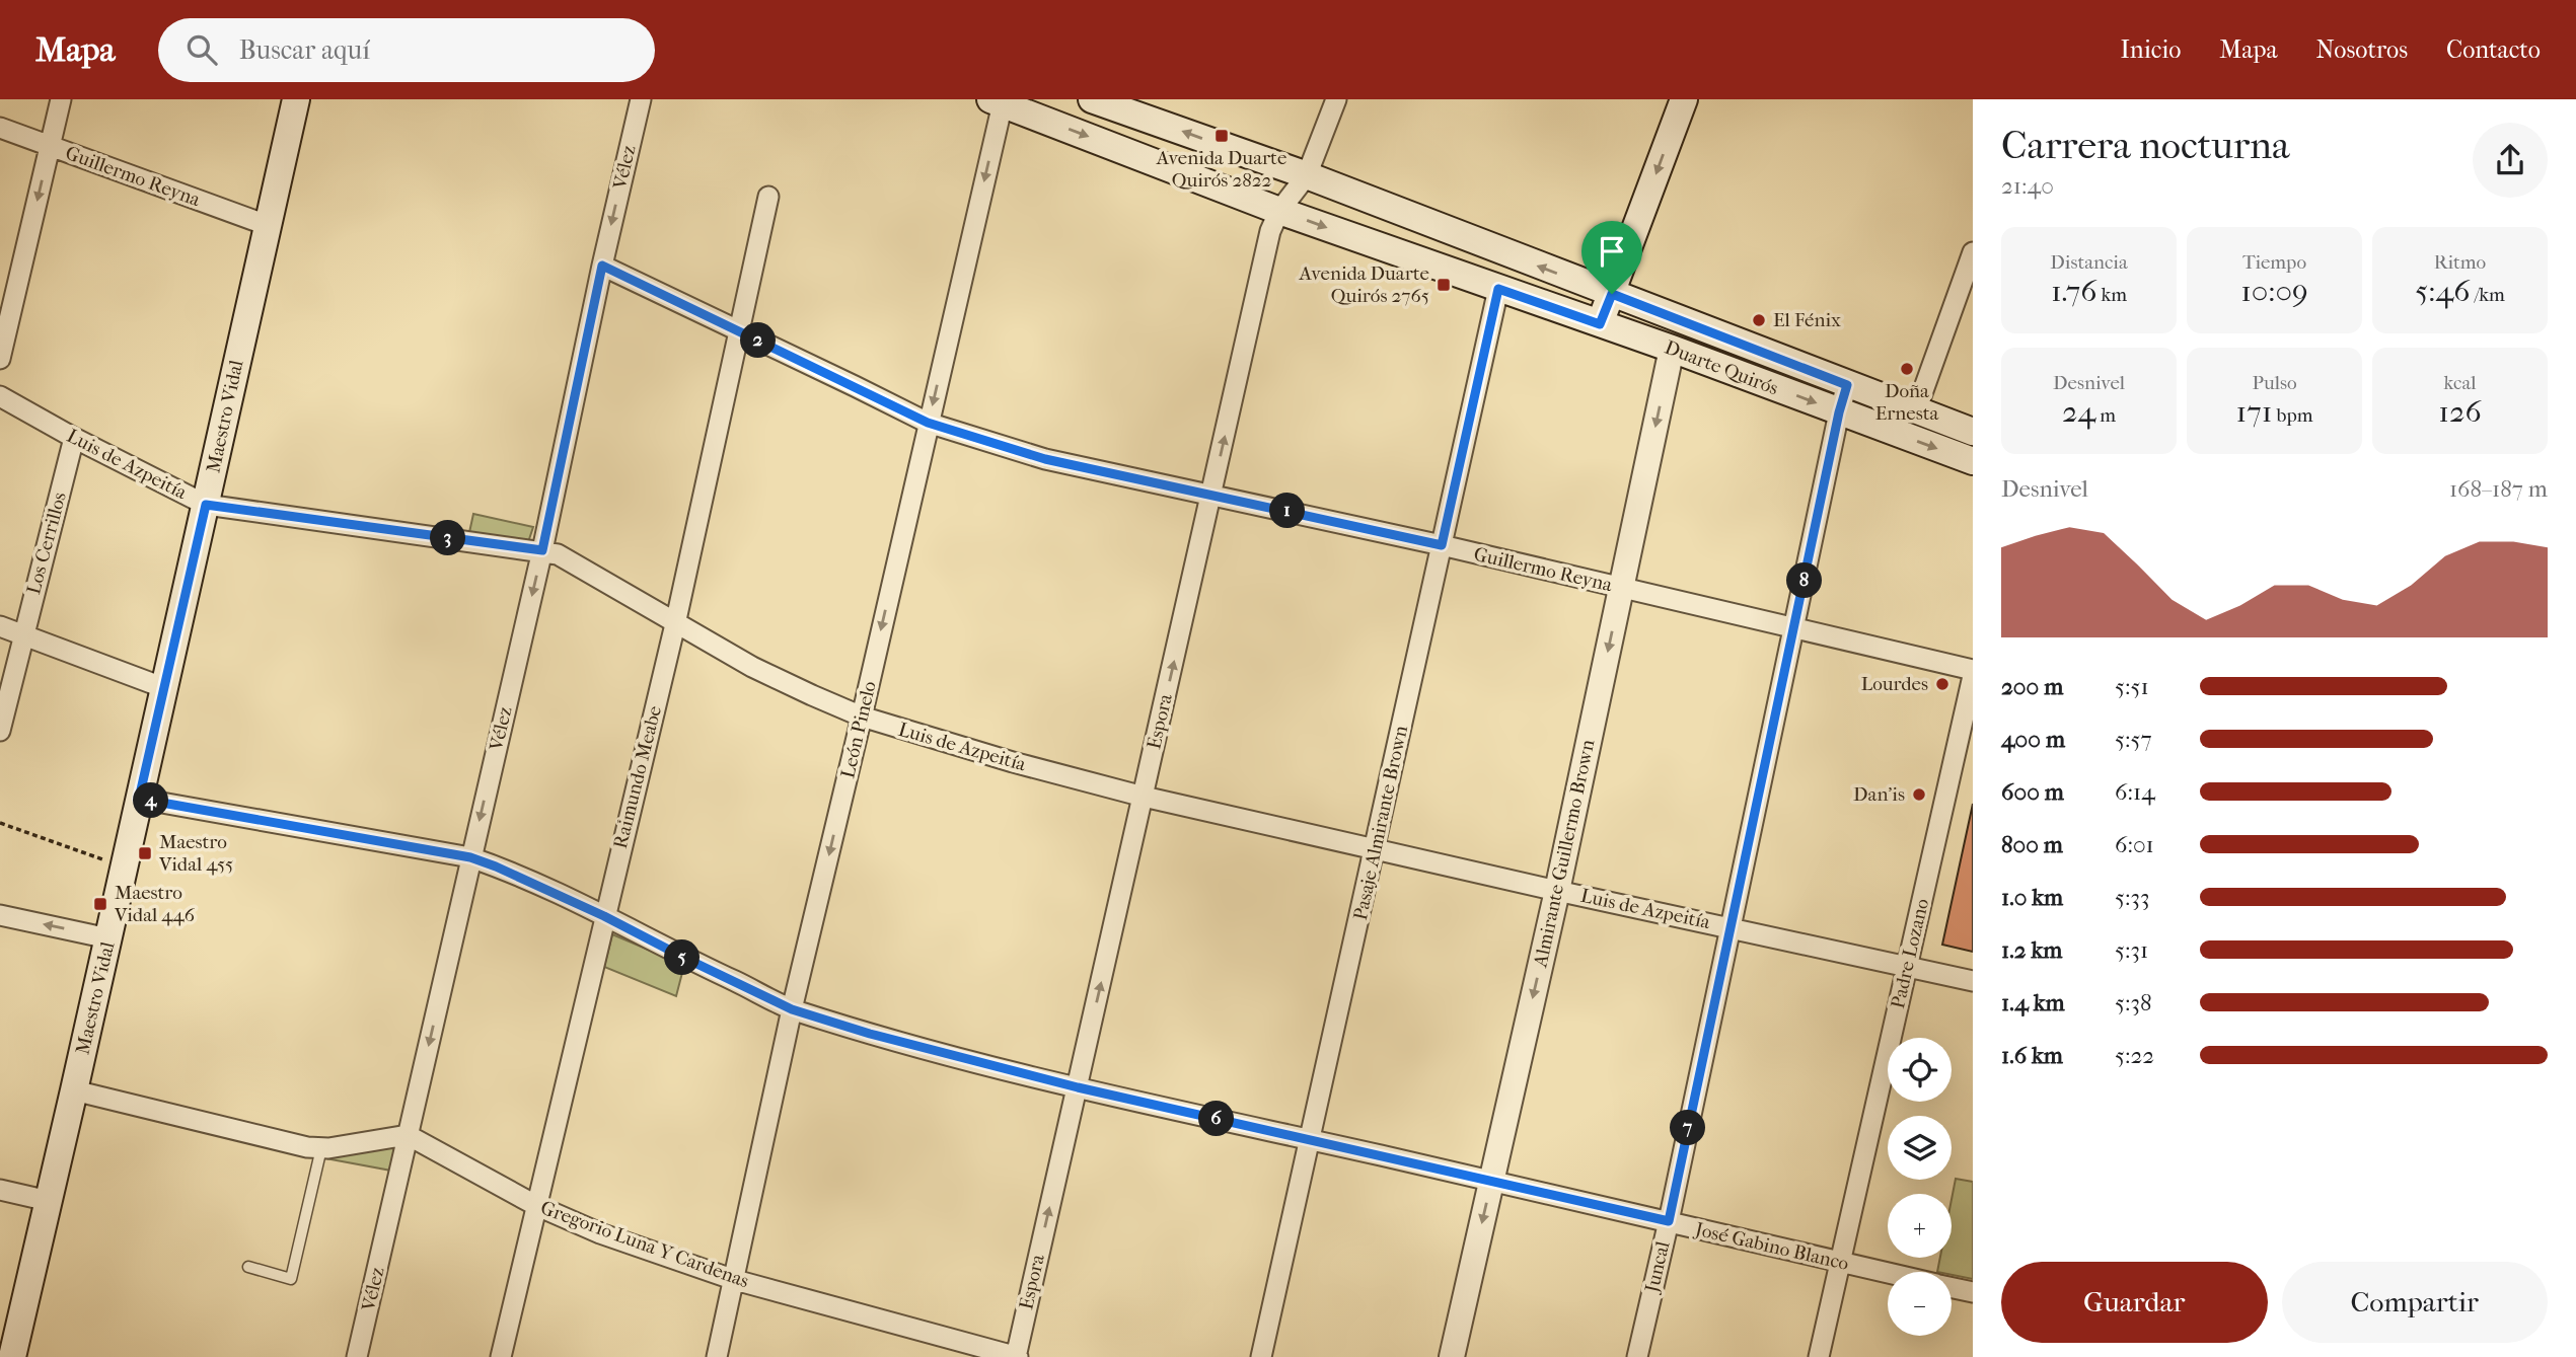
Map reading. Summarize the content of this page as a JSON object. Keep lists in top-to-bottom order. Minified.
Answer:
{"streets":{"main road":["Duarte Quirós","Maestro Vidal"],"street":["Vélez","Guillermo Reyna","Luis de Azpeitía","Los Cerrillos","Espora","León Pinelo","Raimundo Meabe","Pasaje Almirante Brown","Almirante Guillermo Brown","Padre Lozano","Gregorio Luna Y Cardenas","José Gabino Blanco","Juncal"]},"crossings":[["Vélez","Guillermo Reyna"],["Vélez","Luis de Azpeitía"],["Vélez","Gregorio Luna Y Cardenas"],["Vélez","José Gabino Blanco"],["Guillermo Reyna","Maestro Vidal"],["Guillermo Reyna","Espora"],["Guillermo Reyna","León Pinelo"],["Guillermo Reyna","Raimundo Meabe"],["Guillermo Reyna","Pasaje Almirante Brown"],["Guillermo Reyna","Almirante Guillermo Brown"],["Guillermo Reyna","Juncal"],["Duarte Quirós","Espora"],["Duarte Quirós","León Pinelo"],["Duarte Quirós","Pasaje Almirante Brown"],["Duarte Quirós","Almirante Guillermo Brown"],["Duarte Quirós","Juncal"],["Maestro Vidal","Luis de Azpeitía"],["Maestro Vidal","José Gabino Blanco"],["Luis de Azpeitía","Los Cerrillos"],["Luis de Azpeitía","Espora"],["Luis de Azpeitía","León Pinelo"],["Luis de Azpeitía","Raimundo Meabe"],["Luis de Azpeitía","Pasaje Almirante Brown"],["Luis de Azpeitía","Almirante Guillermo Brown"],["Luis de Azpeitía","Padre Lozano"],["Luis de Azpeitía","Juncal"],["Espora","Gregorio Luna Y Cardenas"],["Espora","José Gabino Blanco"],["León Pinelo","Gregorio Luna Y Cardenas"],["León Pinelo","José Gabino Blanco"],["Raimundo Meabe","Gregorio Luna Y Cardenas"],["Raimundo Meabe","José Gabino Blanco"],["Pasaje Almirante Brown","José Gabino Blanco"],["Almirante Guillermo Brown","José Gabino Blanco"],["Padre Lozano","José Gabino Blanco"],["José Gabino Blanco","Juncal"]],"one_way":["Vélez","Espora","León Pinelo","Almirante Guillermo Brown"],"places":{"transit":["Avenida Duarte Quirós 2822","Avenida Duarte Quirós 2765","Maestro Vidal 455","Maestro Vidal 446"],"other":["El Fénix","Doña Ernesta","Lourdes","Dan'is"]},"page":{"header":"Mapa","search":"Buscar aquí","nav":["Inicio","Mapa","Nosotros","Contacto"],"heading":["Carrera nocturna","21:40"],"stats":[["Distancia","1.76 km"],["Tiempo","10:09"],["Ritmo","5:46 /km"],["Desnivel","24 m"],["Pulso","171 bpm"],["kcal","126"]],"pins":["2","1","3","8","4","5","6","7"],"chart":["Desnivel","168–187 m"],"list":[{"name":"200 m","note":"5:51"},{"name":"400 m","note":"5:57"},{"name":"600 m","note":"6:14"},{"name":"800 m","note":"6:01"},{"name":"1.0 km","note":"5:33"},{"name":"1.2 km","note":"5:31"},{"name":"1.4 km","note":"5:38"},{"name":"1.6 km","note":"5:22"}],"map_buttons":["+","−"],"buttons":["Guardar","Compartir"]}}
